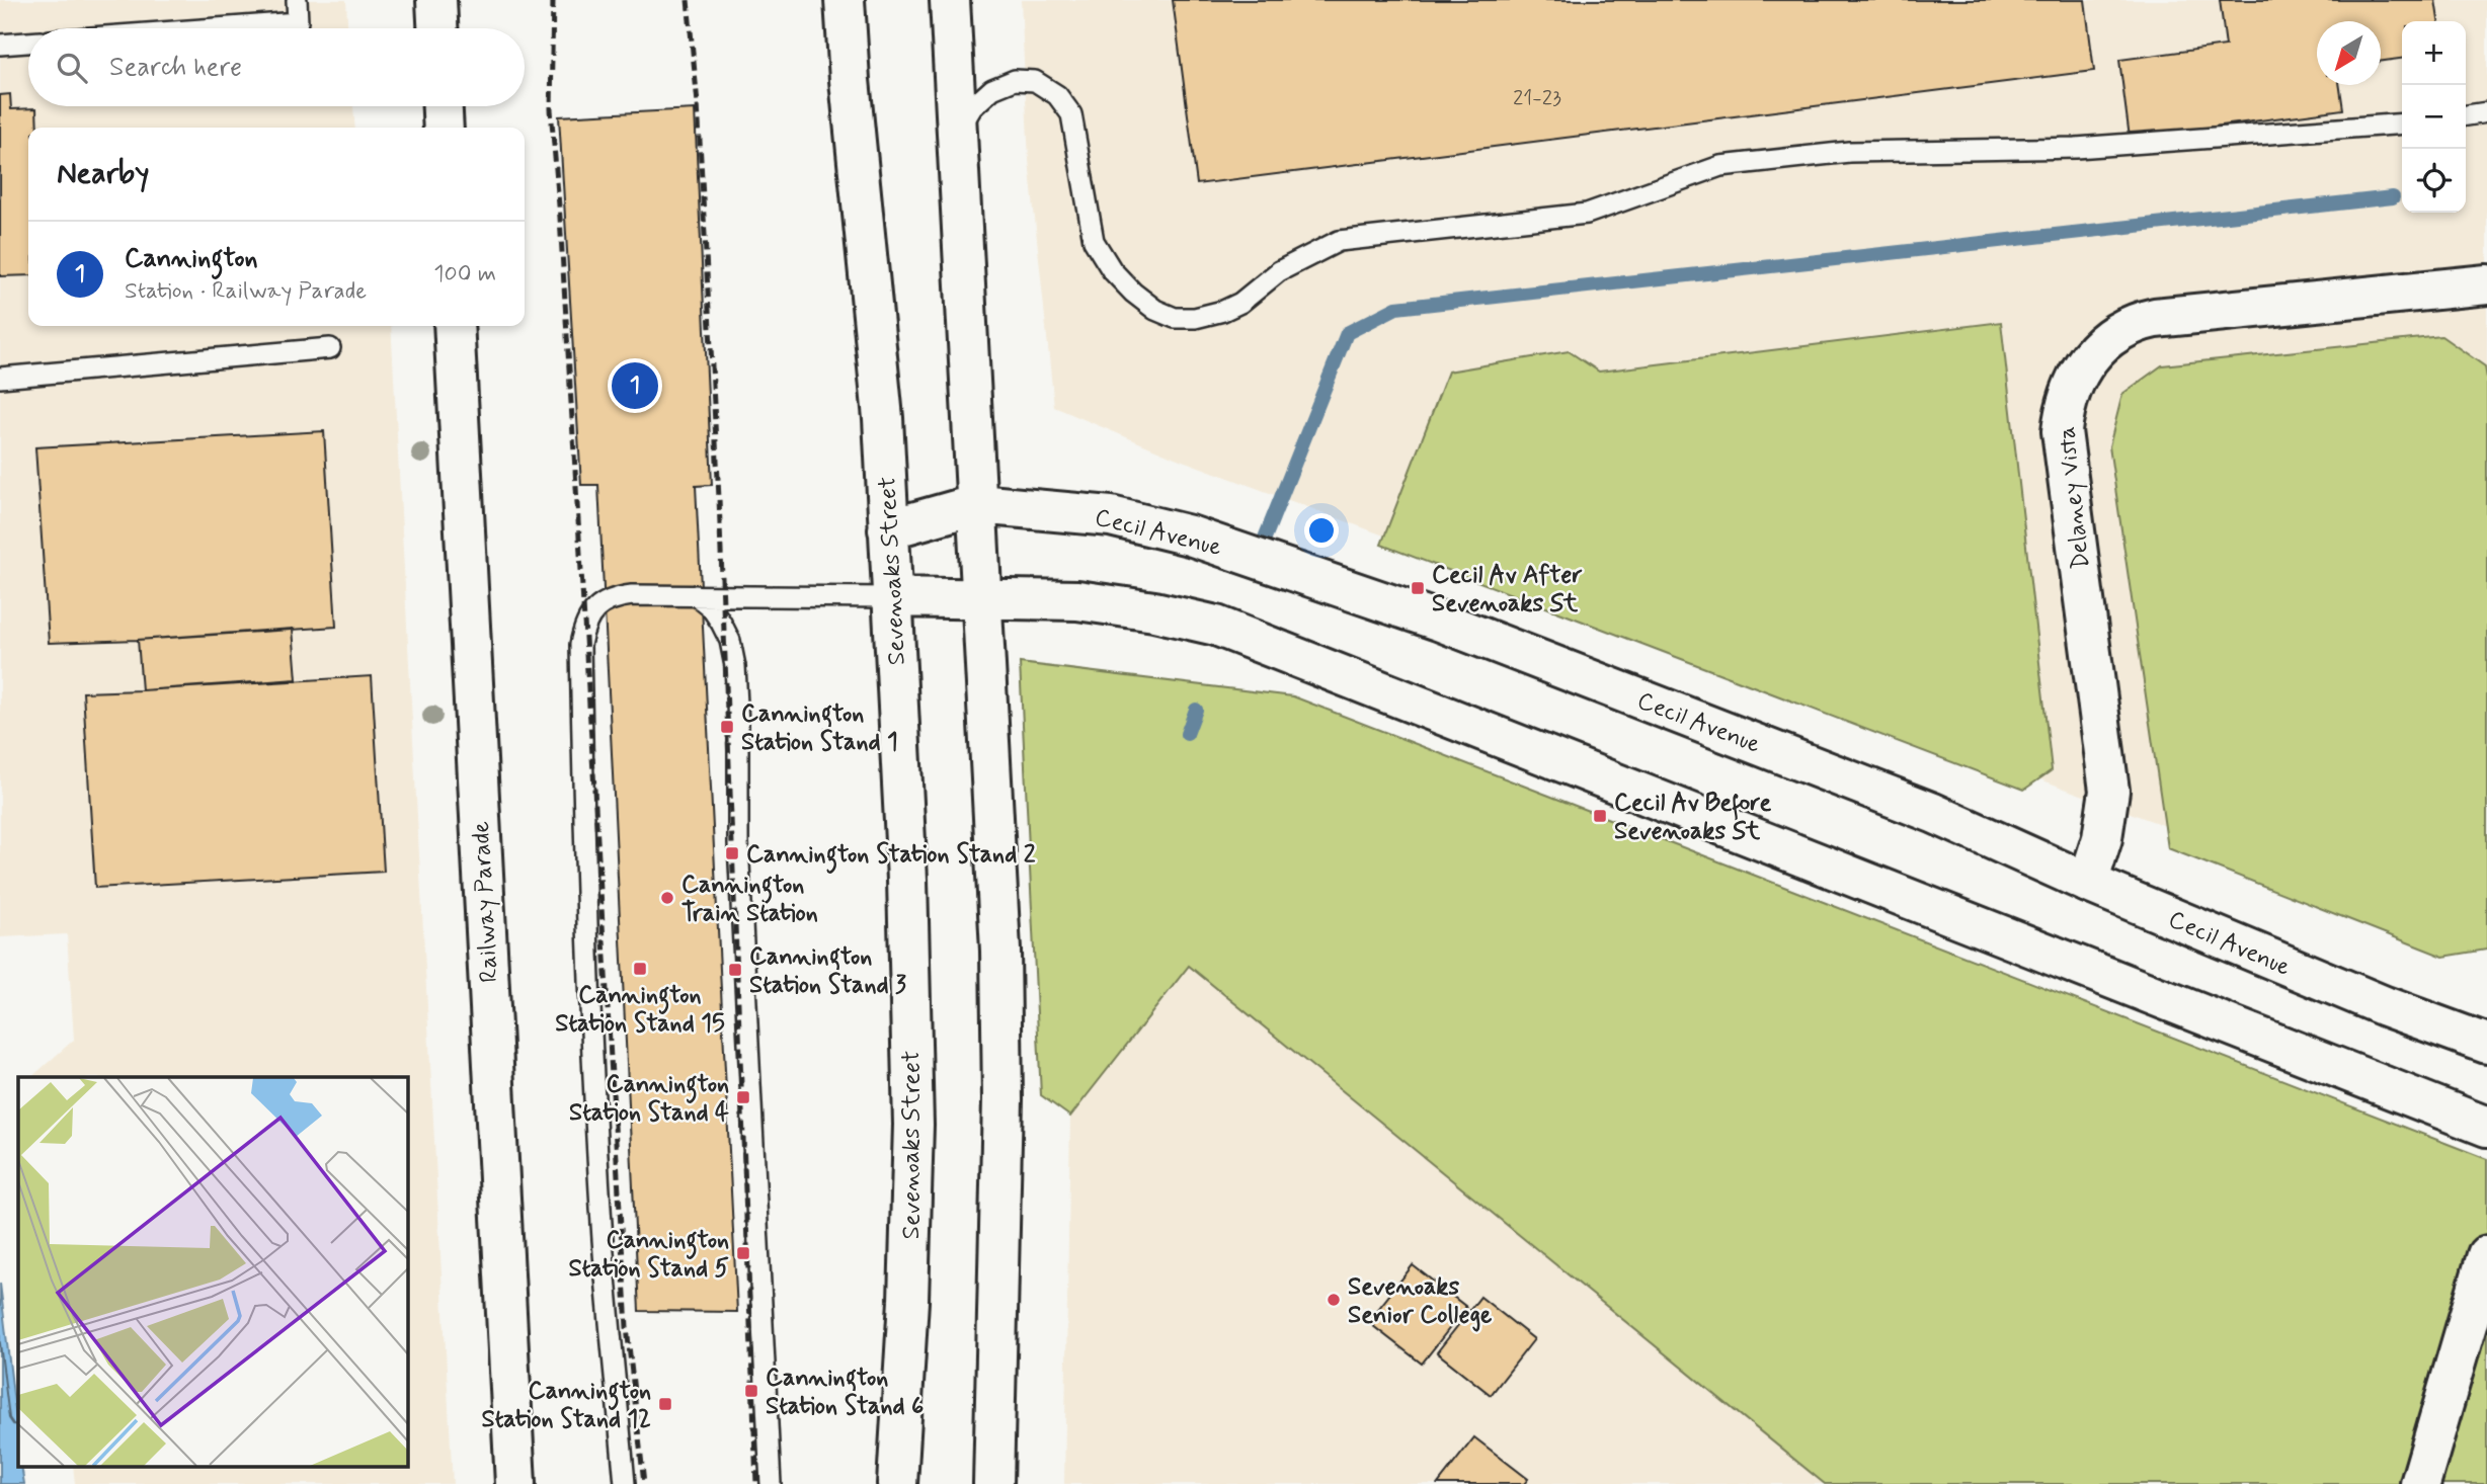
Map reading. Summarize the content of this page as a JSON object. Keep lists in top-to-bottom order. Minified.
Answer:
{"streets":{"main road":["Delaney Vista","Cecil Avenue","Sevenoaks Street","Railway Parade"]},"crossings":[["Delaney Vista","Cecil Avenue"],["Cecil Avenue","Sevenoaks Street"]],"places":{"transit":["Cecil Av After Sevenoaks St","Cannington Station Stand 1","Cecil Av Before Sevenoaks St","Cannington Station Stand 2","Cannington Station Stand 15","Cannington Station Stand 3","Cannington Station Stand 4","Cannington Station Stand 5","Cannington Station Stand 6","Cannington Station Stand 12"],"other":["Cannington Train Station","Sevenoaks Senior College"]},"house_numbers":["21-23"],"north":"bottom left","page":{"map_buttons":["+","−"],"search":"Search here","heading":"Nearby","list":[{"mark":"1","name":"Cannington","note":"Station · Railway Parade","value":"100 m"}],"pins":"1"}}
